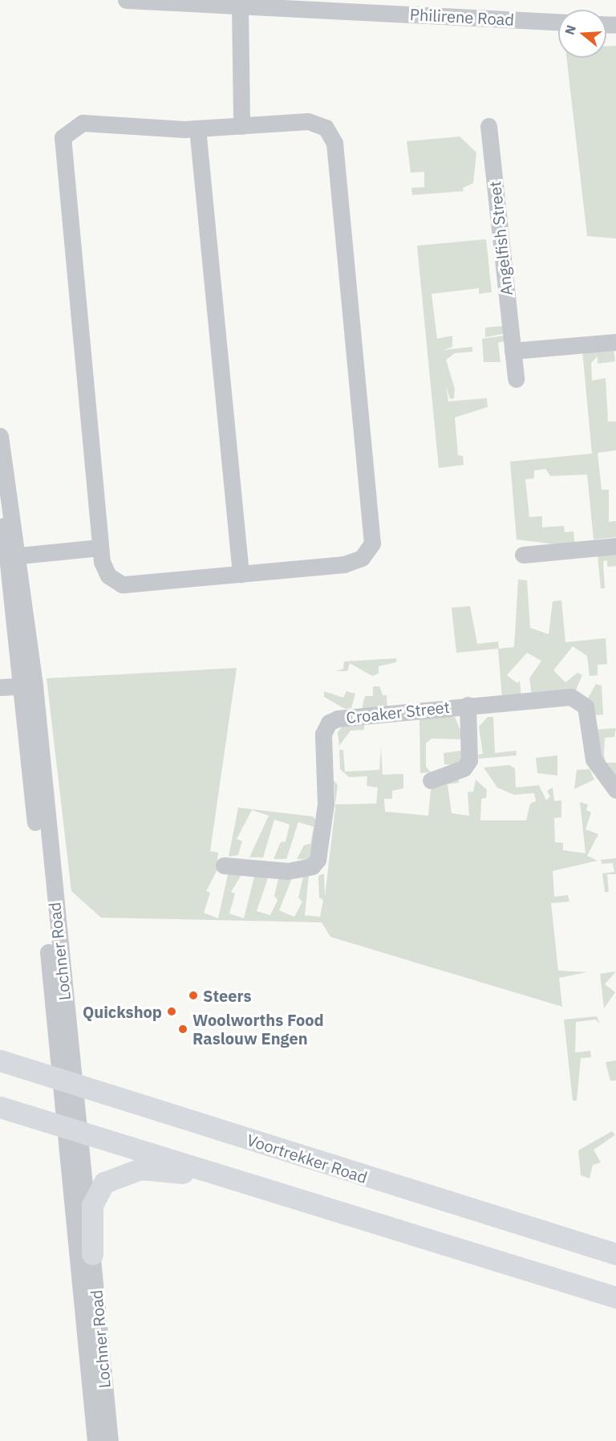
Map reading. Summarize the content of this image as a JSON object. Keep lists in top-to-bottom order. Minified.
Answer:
{"streets":{"main road":["Voortrekker Road"],"street":["Philirene Road","Angelfish Street","Croaker Street","Lochner Road"]},"crossings":[["Lochner Road","Voortrekker Road"]],"places":["Steers","Quickshop","Woolworths Food Raslouw Engen"],"north":"left"}
